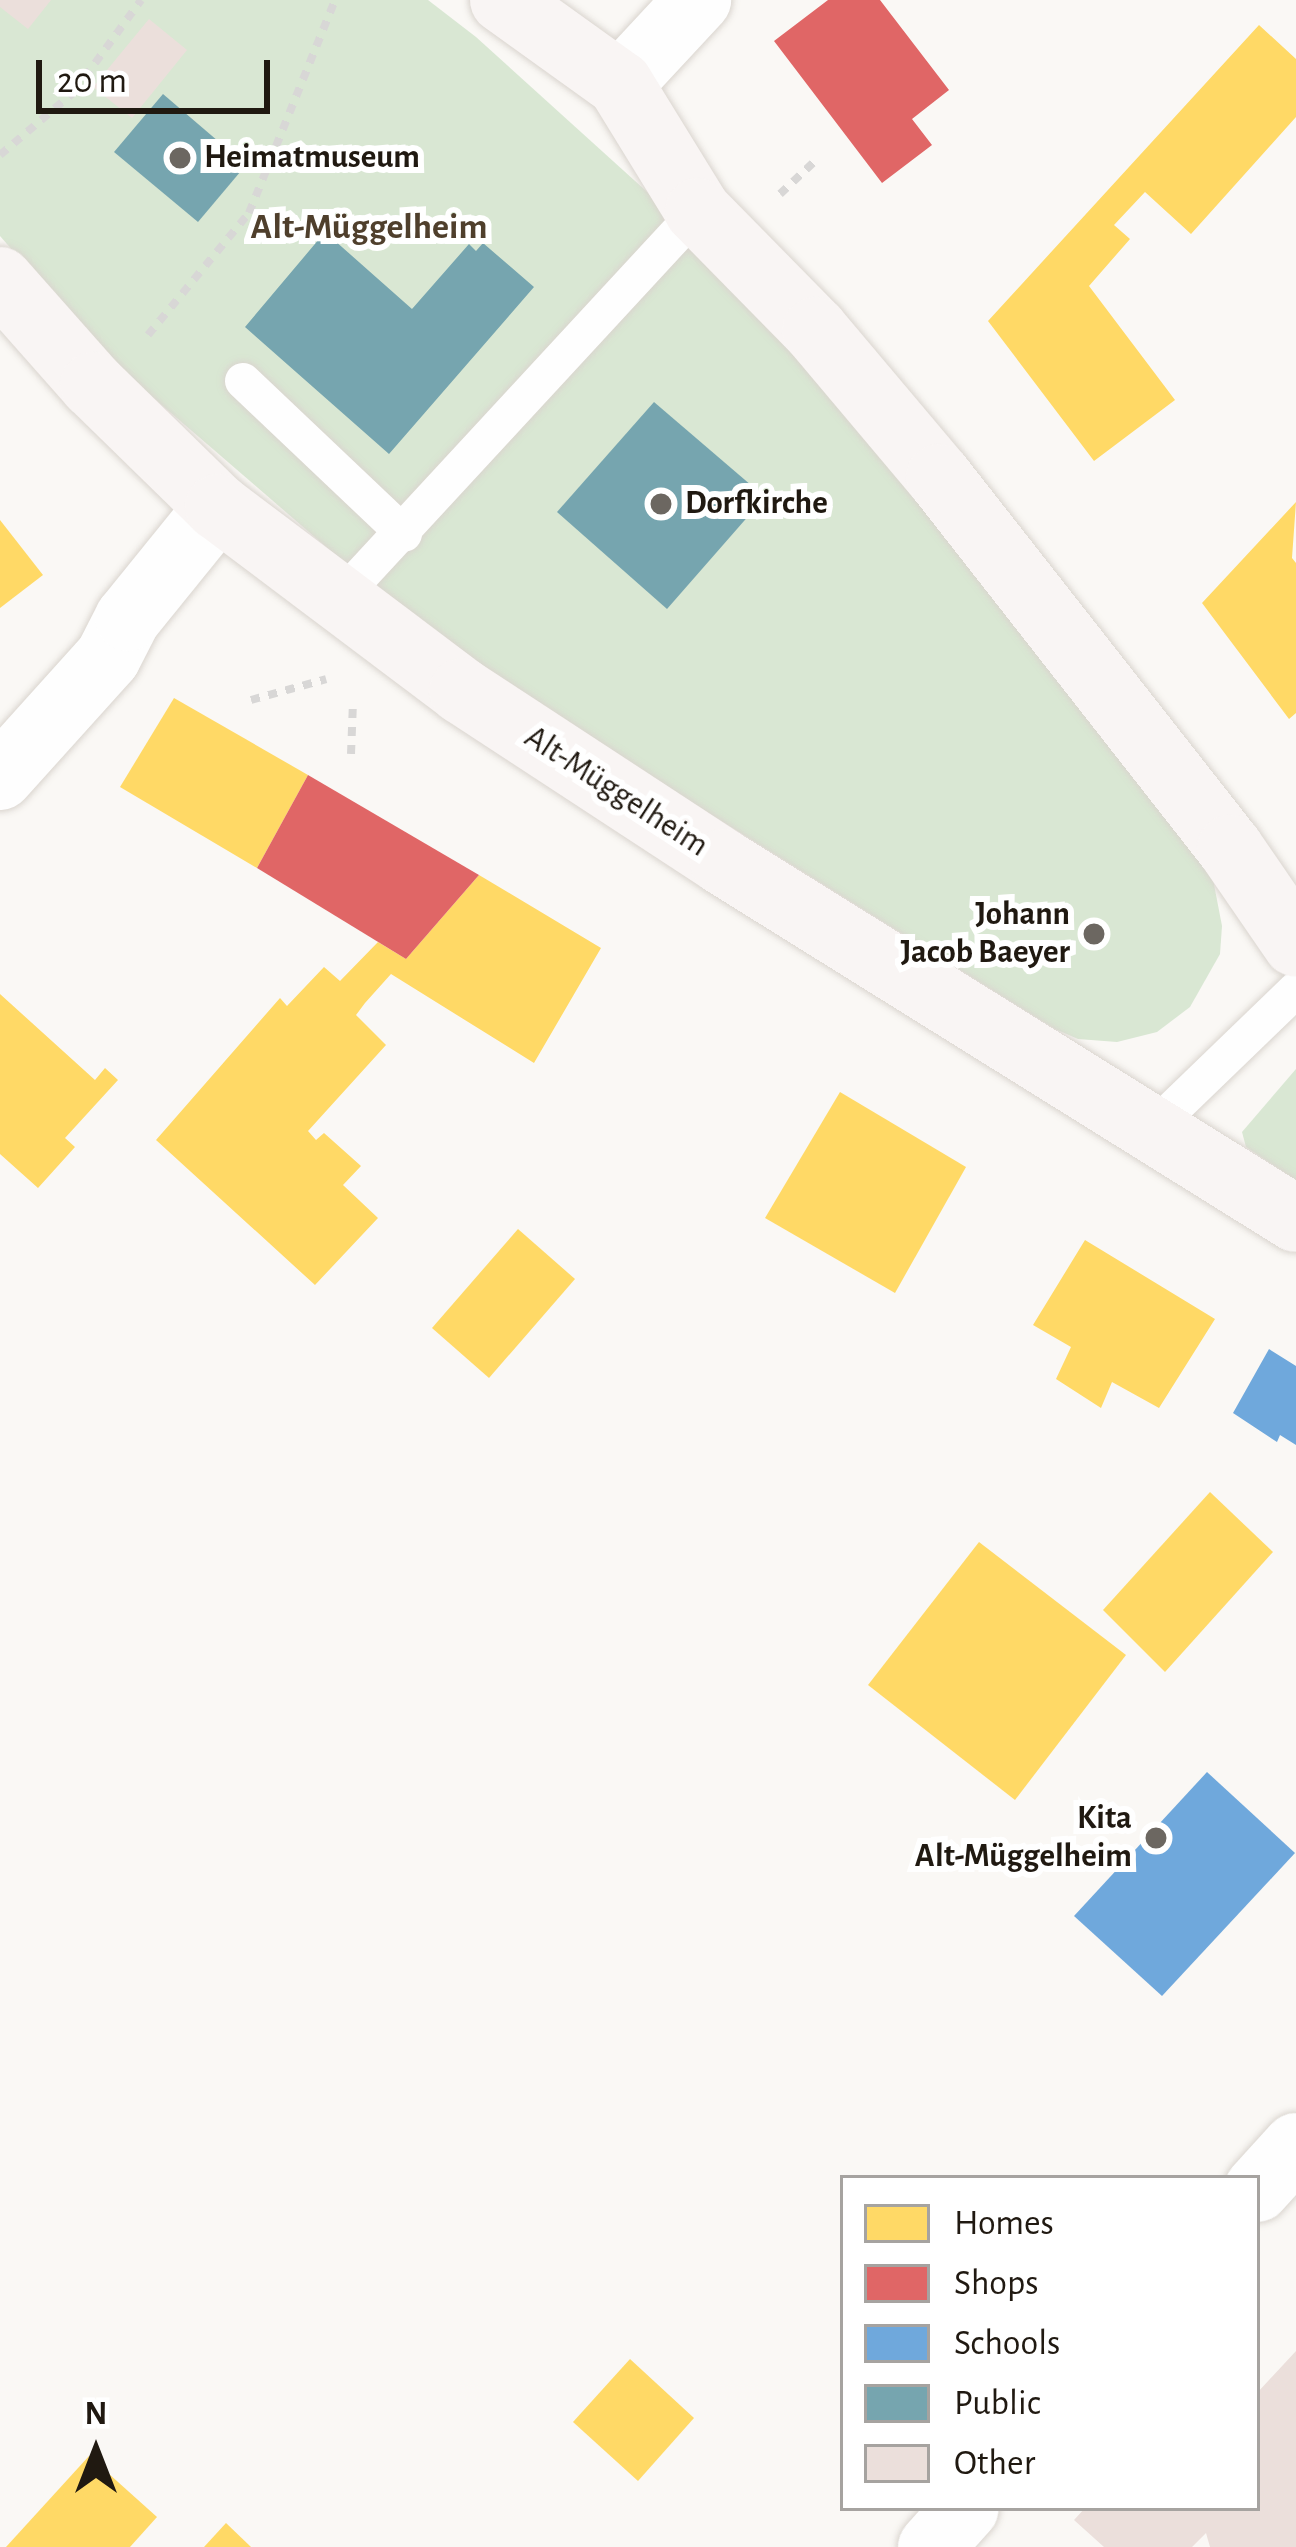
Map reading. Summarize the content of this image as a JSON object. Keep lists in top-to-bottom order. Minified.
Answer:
{"streets":{"main road":["Alt-Müggelheim"]},"districts":["Alt-Müggelheim"],"places":["Heimatmuseum","Dorfkirche","Johann Jacob Baeyer","Kita Alt-Müggelheim"],"legend":["Homes","Shops","Schools","Public","Other"],"scale_bar":"20 m","north":"top"}
